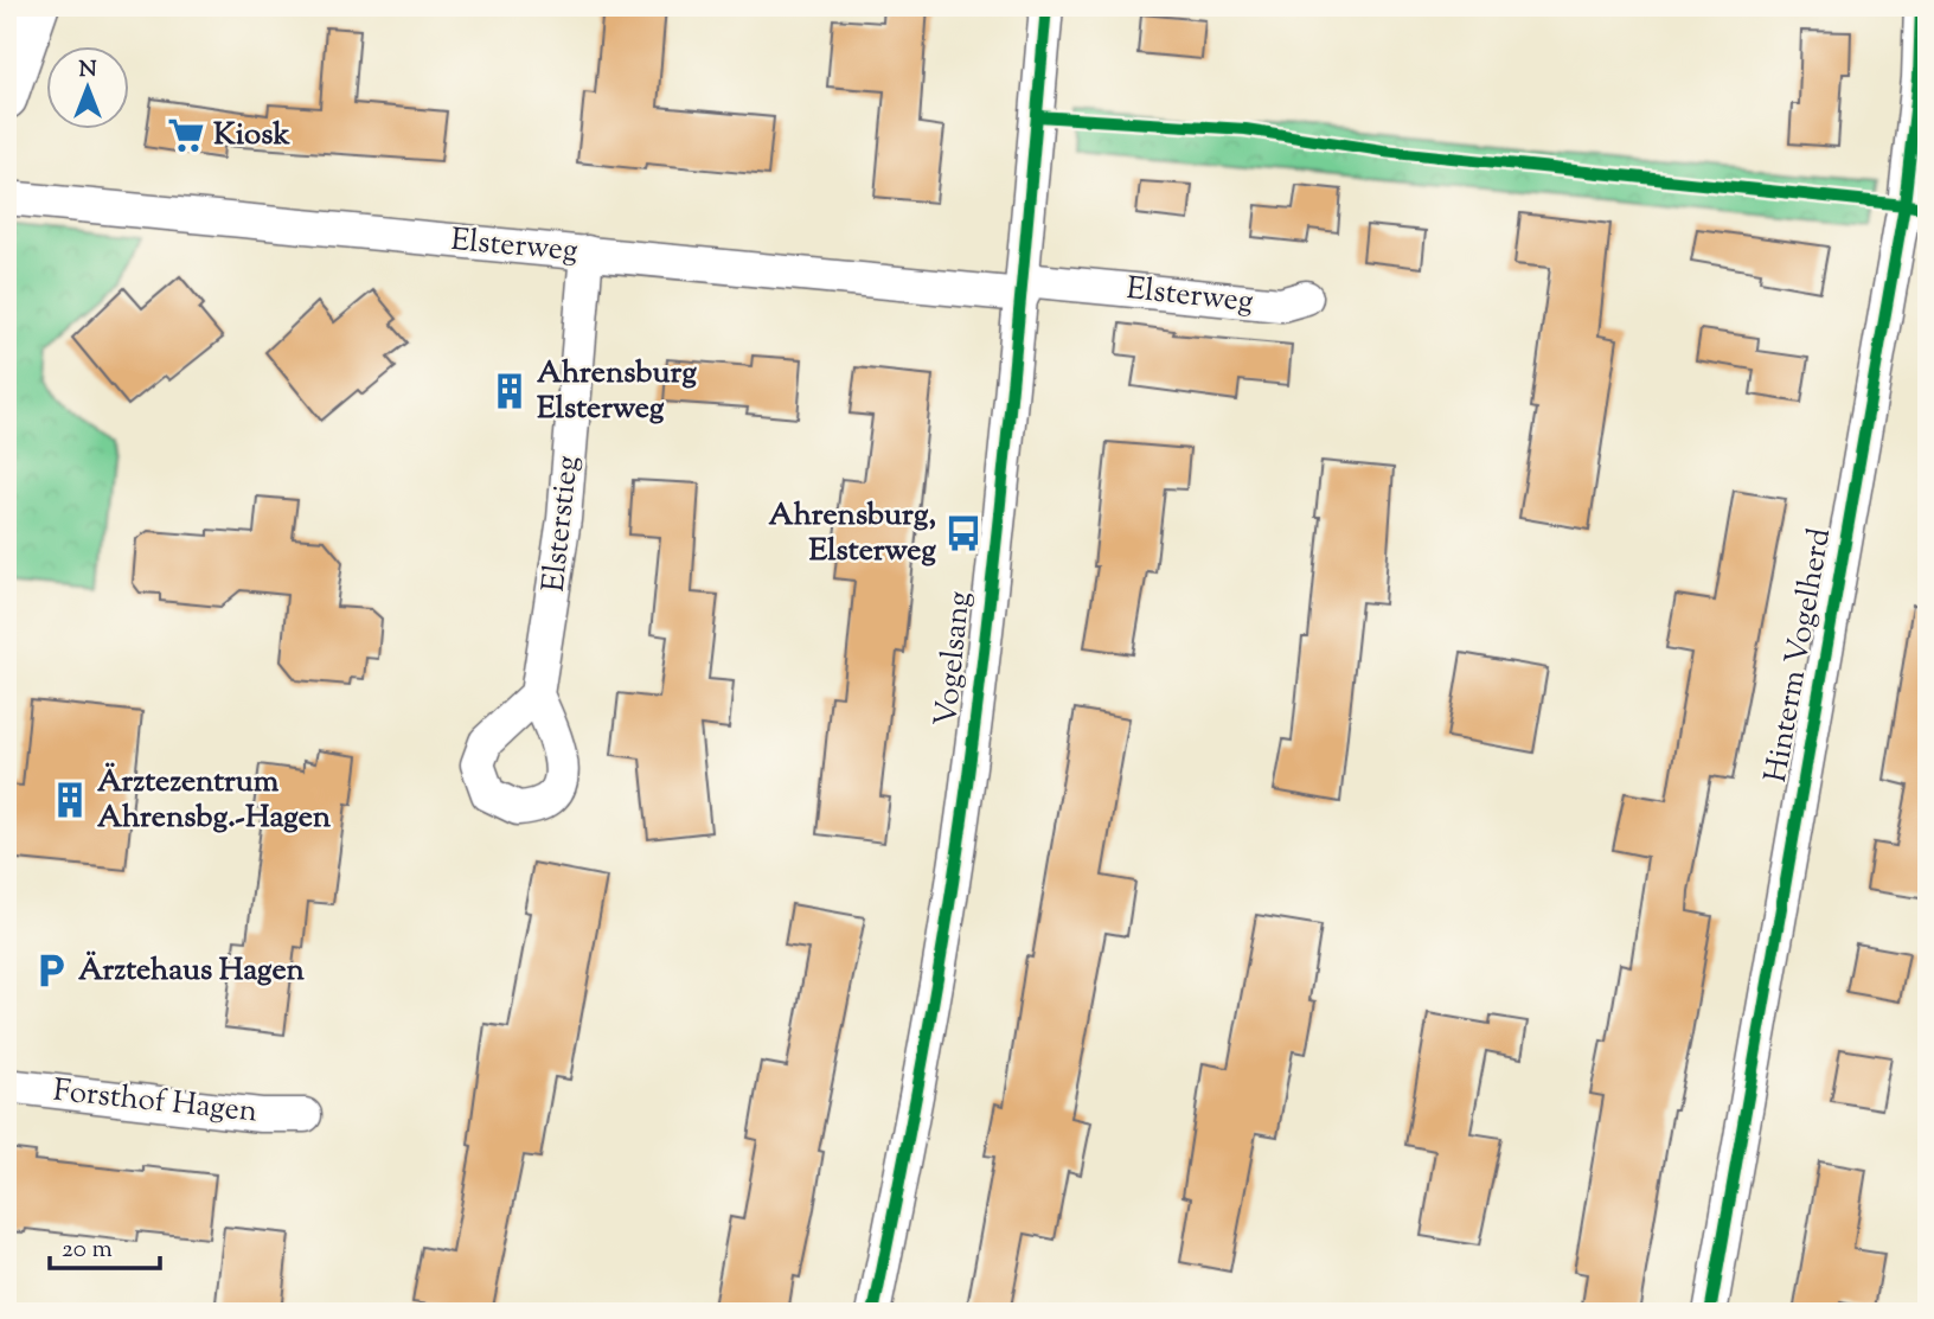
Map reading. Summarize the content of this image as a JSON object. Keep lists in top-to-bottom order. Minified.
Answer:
{"streets":{"street":["Elsterweg","Elsterstieg","Hinterm Vogelherd","Vogelsang","Forsthof Hagen"]},"crossings":[["Elsterweg","Elsterstieg"],["Elsterweg","Vogelsang"]],"places":{"supermarket":["Kiosk"],"building":["Ahrensburg Elsterweg","Ärztezentrum Ahrensbg.-Hagen"],"bus stop":["Ahrensburg, Elsterweg"],"parking":["Ärztehaus Hagen"]},"scale_bar":"20 m","north":"top"}
